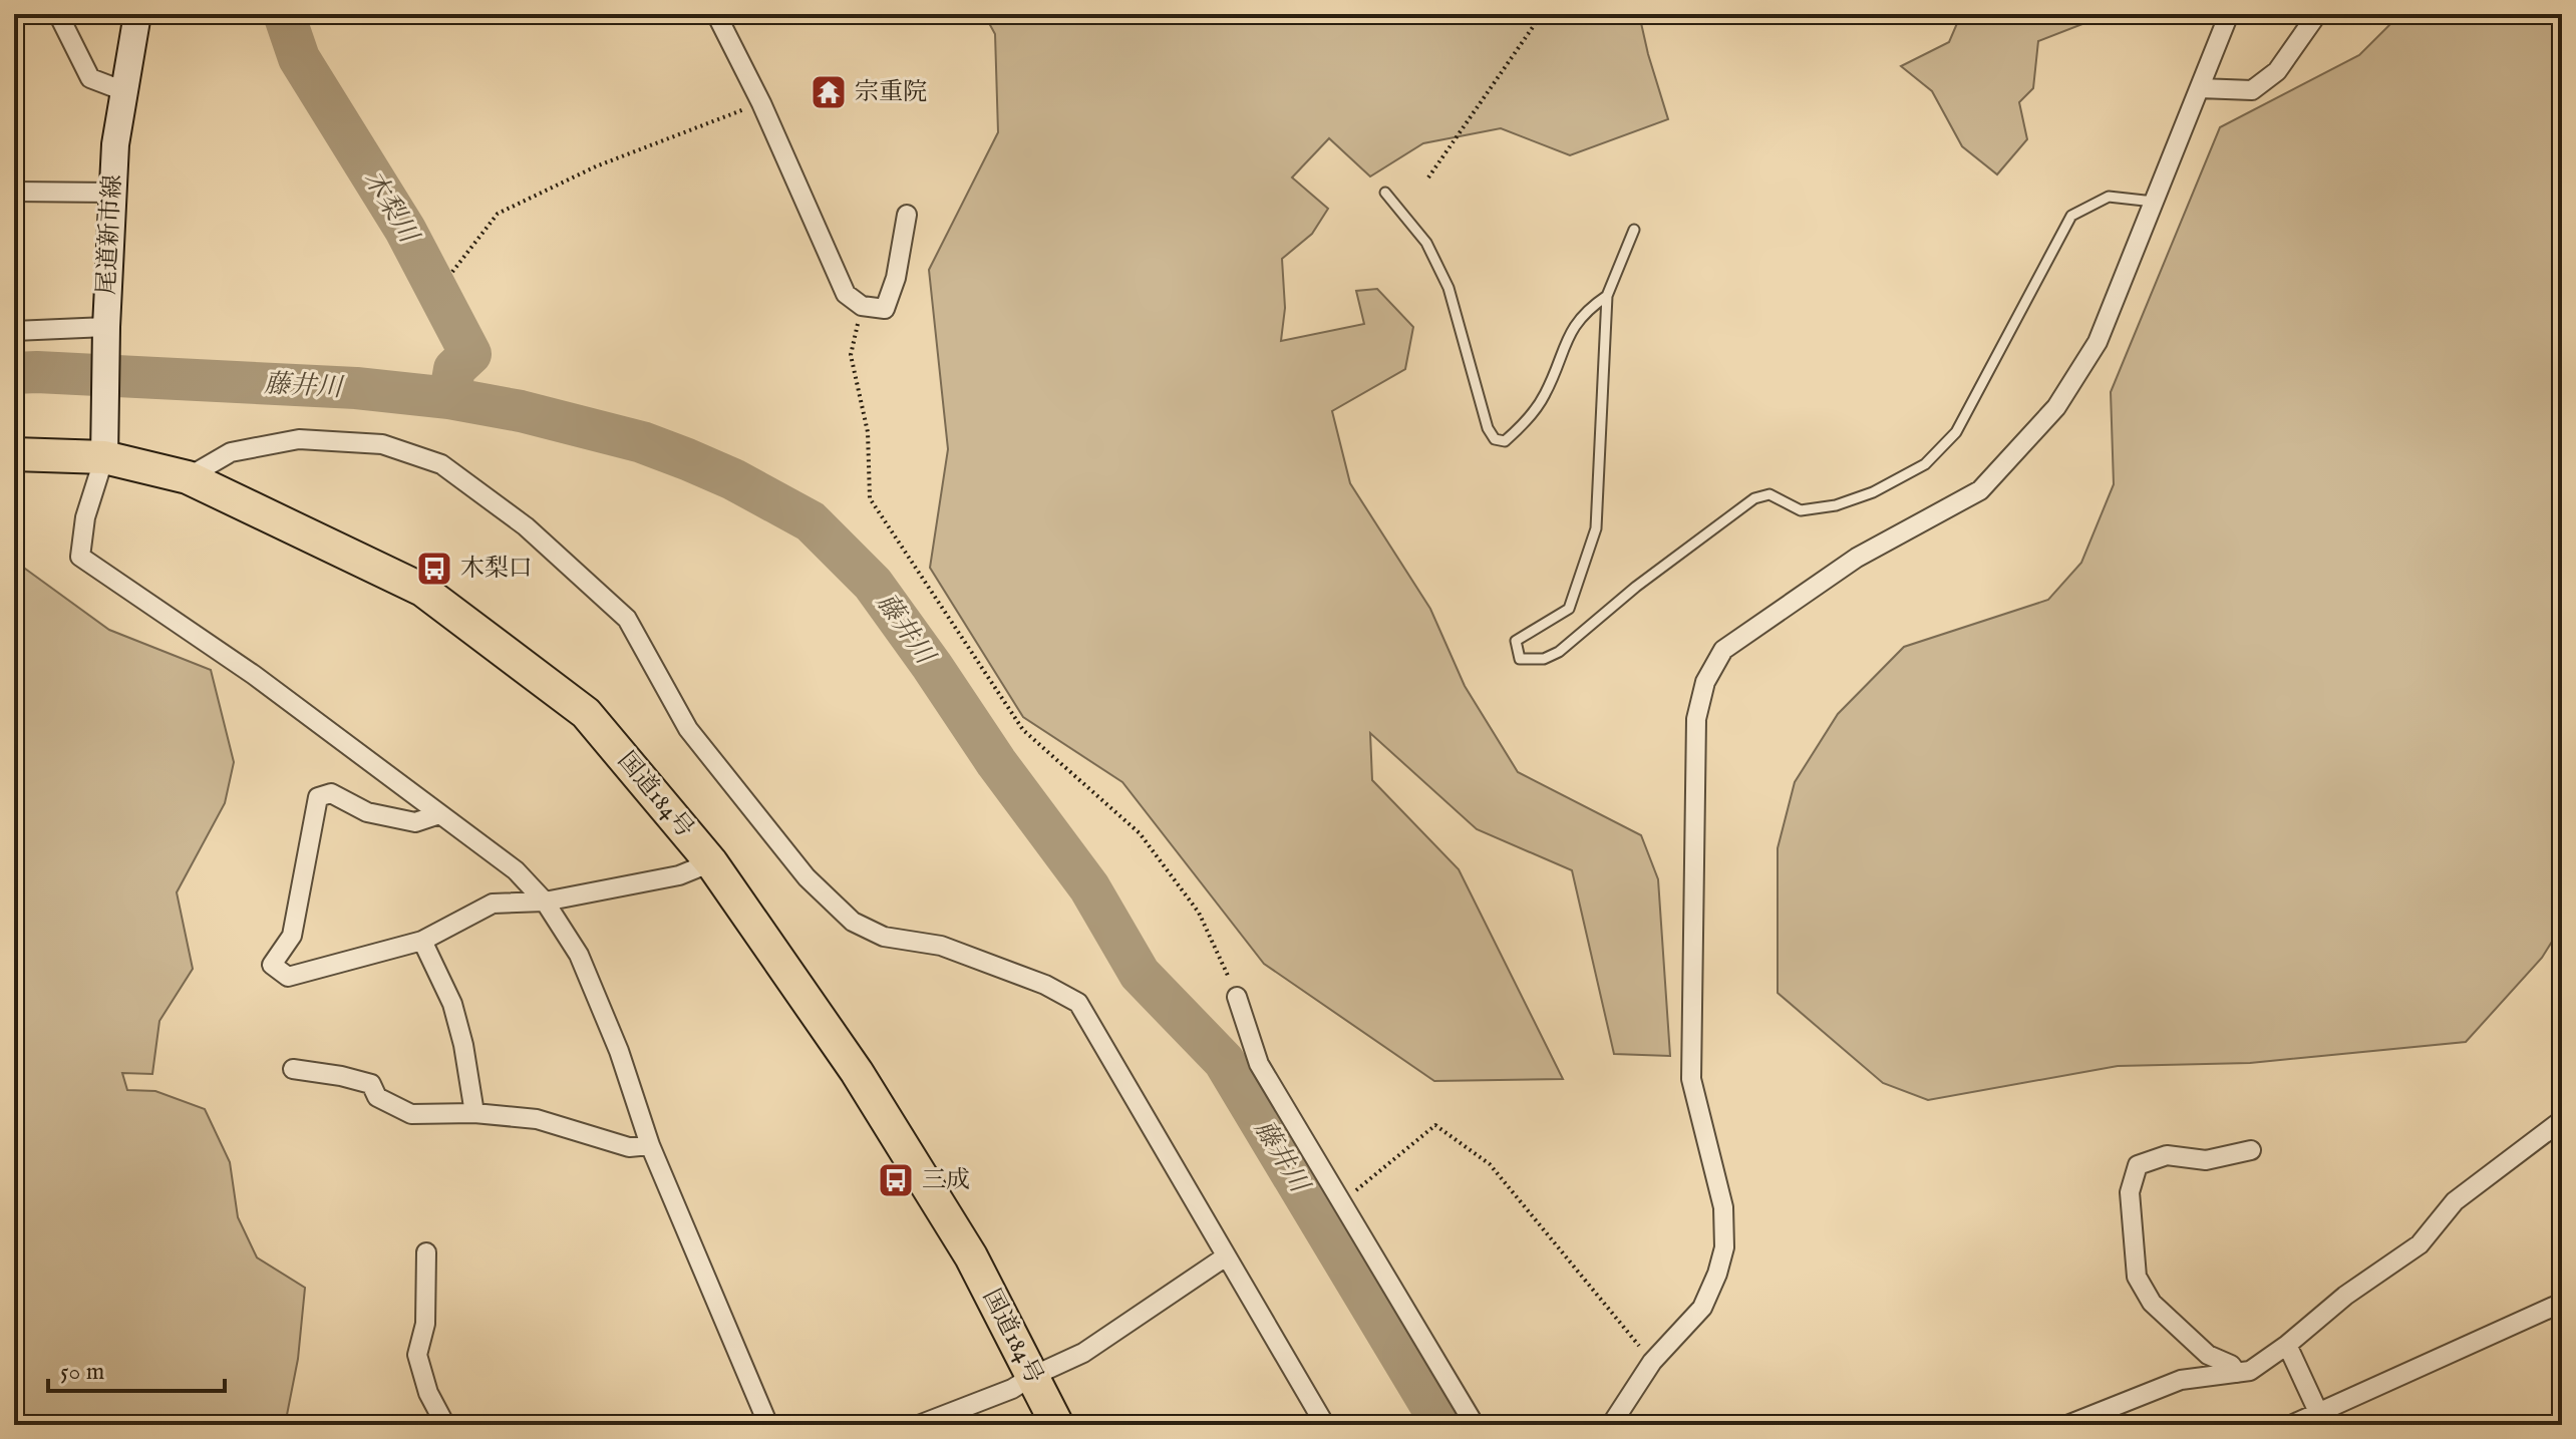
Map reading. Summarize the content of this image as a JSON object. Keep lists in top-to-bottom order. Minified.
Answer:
{"streets":{"highway":["国道184号"],"main road":["尾道新市線"]},"crossings":[["尾道新市線","国道184号"]],"water":["木梨川","藤井川"],"places":{"temple":["宗重院"],"bus stop":["木梨口","三成"]},"scale_bar":"50 m"}
